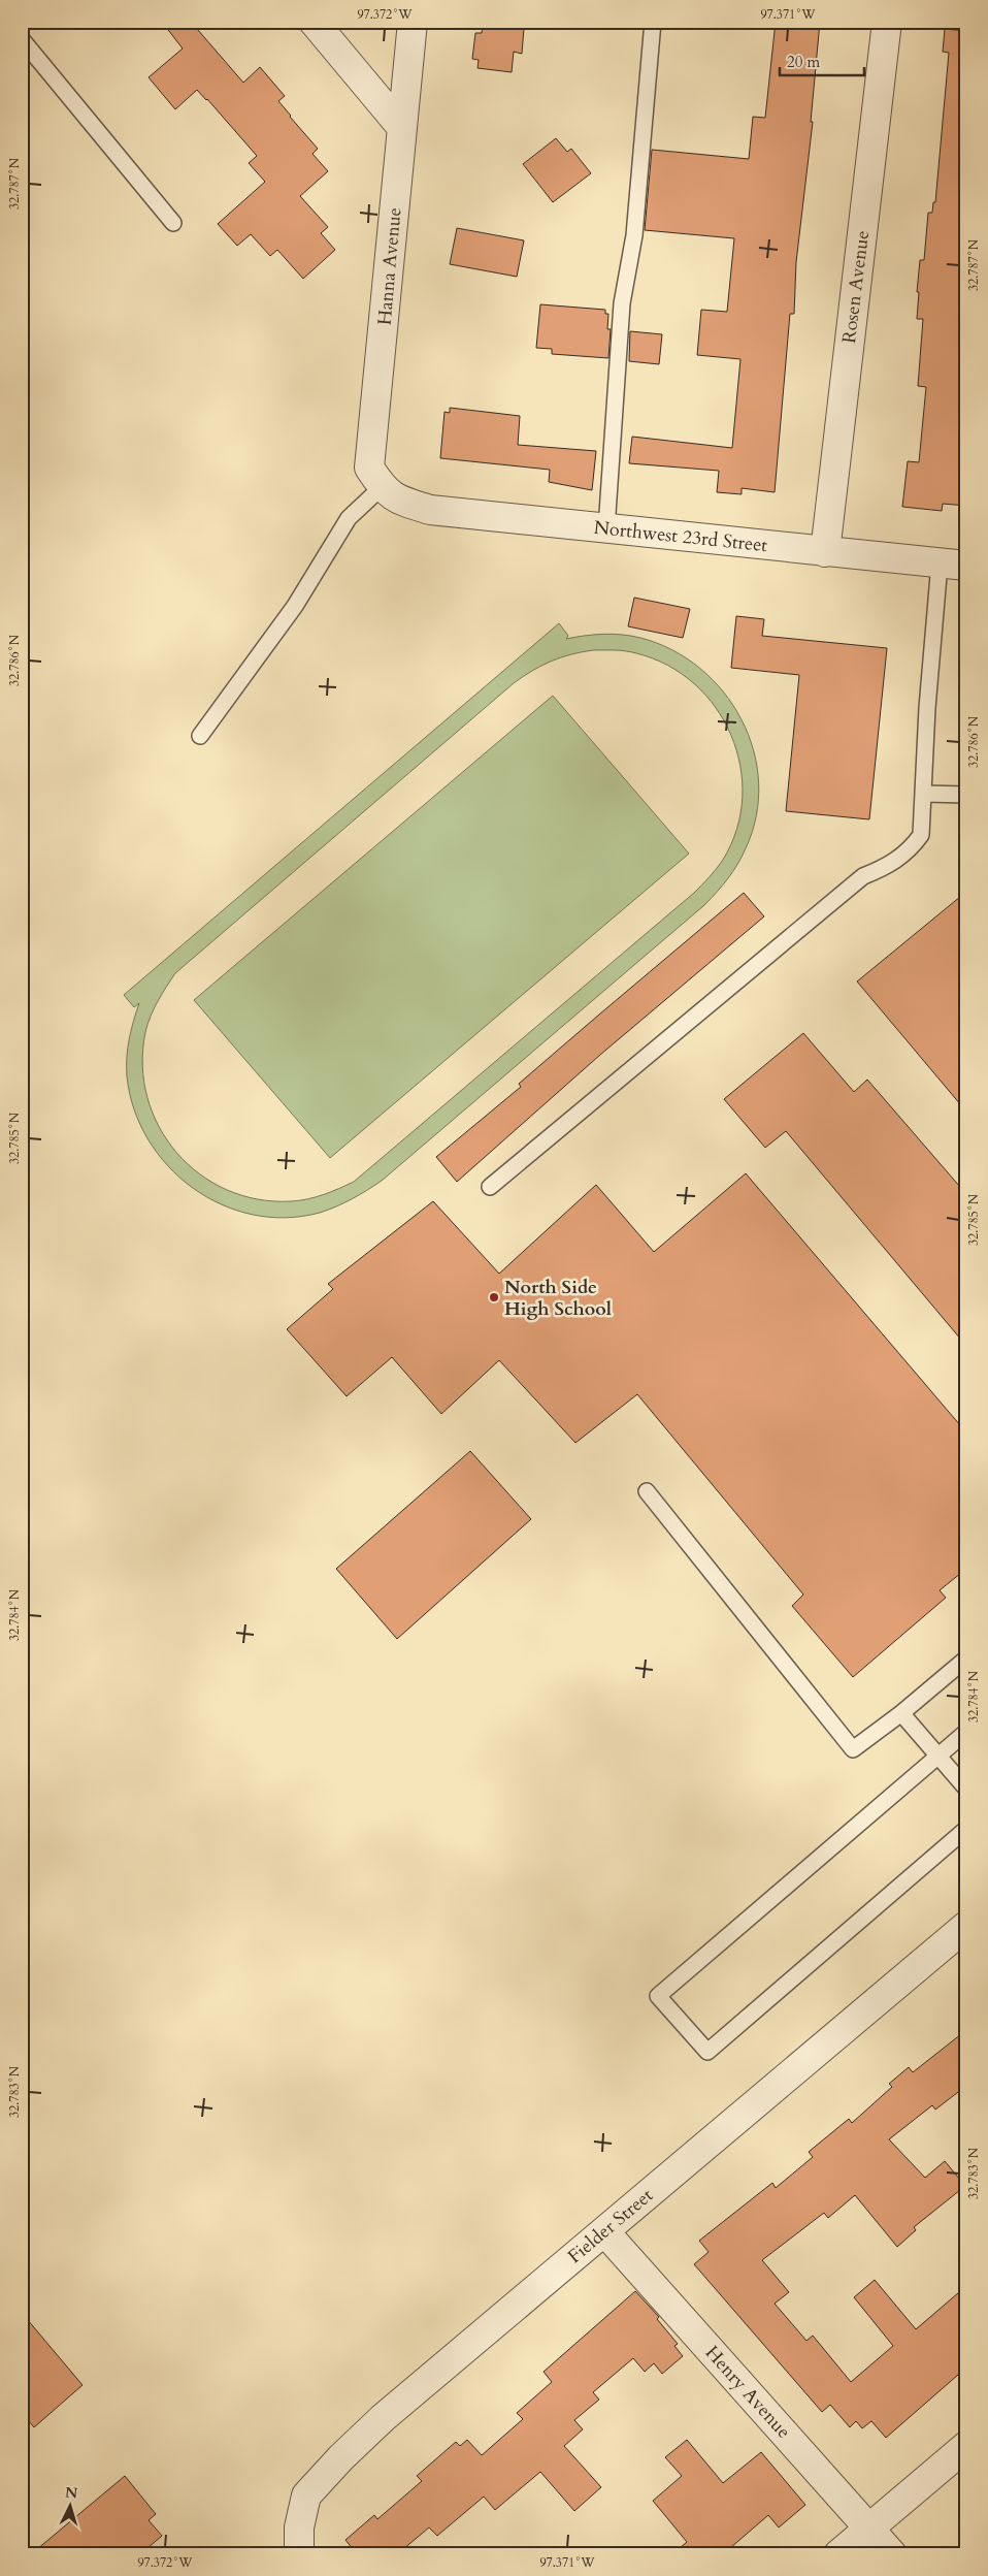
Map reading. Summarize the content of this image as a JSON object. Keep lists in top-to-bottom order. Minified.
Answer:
{"streets":{"street":["Hanna Avenue","Rosen Avenue","Northwest 23rd Street","Fielder Street","Henry Avenue"]},"crossings":[["Hanna Avenue","Northwest 23rd Street"],["Rosen Avenue","Northwest 23rd Street"],["Fielder Street","Henry Avenue"]],"places":["North Side High School"],"scale_bar":"20 m","north":"top","coordinates":["97.372°W","97.371°W","32.787°N","32.786°N","32.785°N","32.784°N","32.783°N"]}
